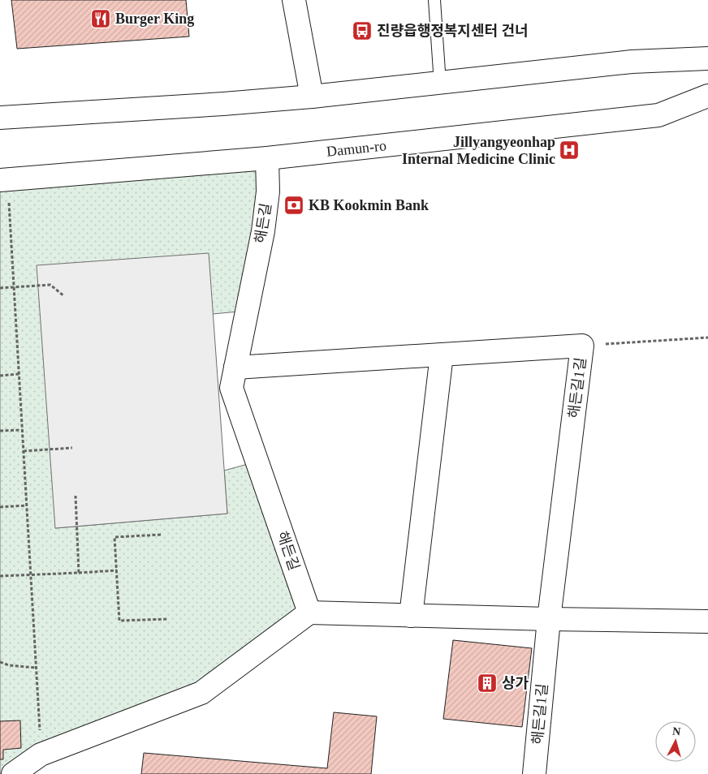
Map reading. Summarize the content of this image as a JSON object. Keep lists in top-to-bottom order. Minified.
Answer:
{"streets":{"street":["Damun-ro","해든길","해든길1길"]},"crossings":[["Damun-ro","해든길"],["해든길","해든길1길"]],"places":{"restaurant":["Burger King"],"bus stop":["진량읍행정복지센터 건너"],"hospital":["Jillyangyeonhap Internal Medicine Clinic"],"bank":["KB Kookmin Bank"],"building":["상가"]},"north":"top"}
